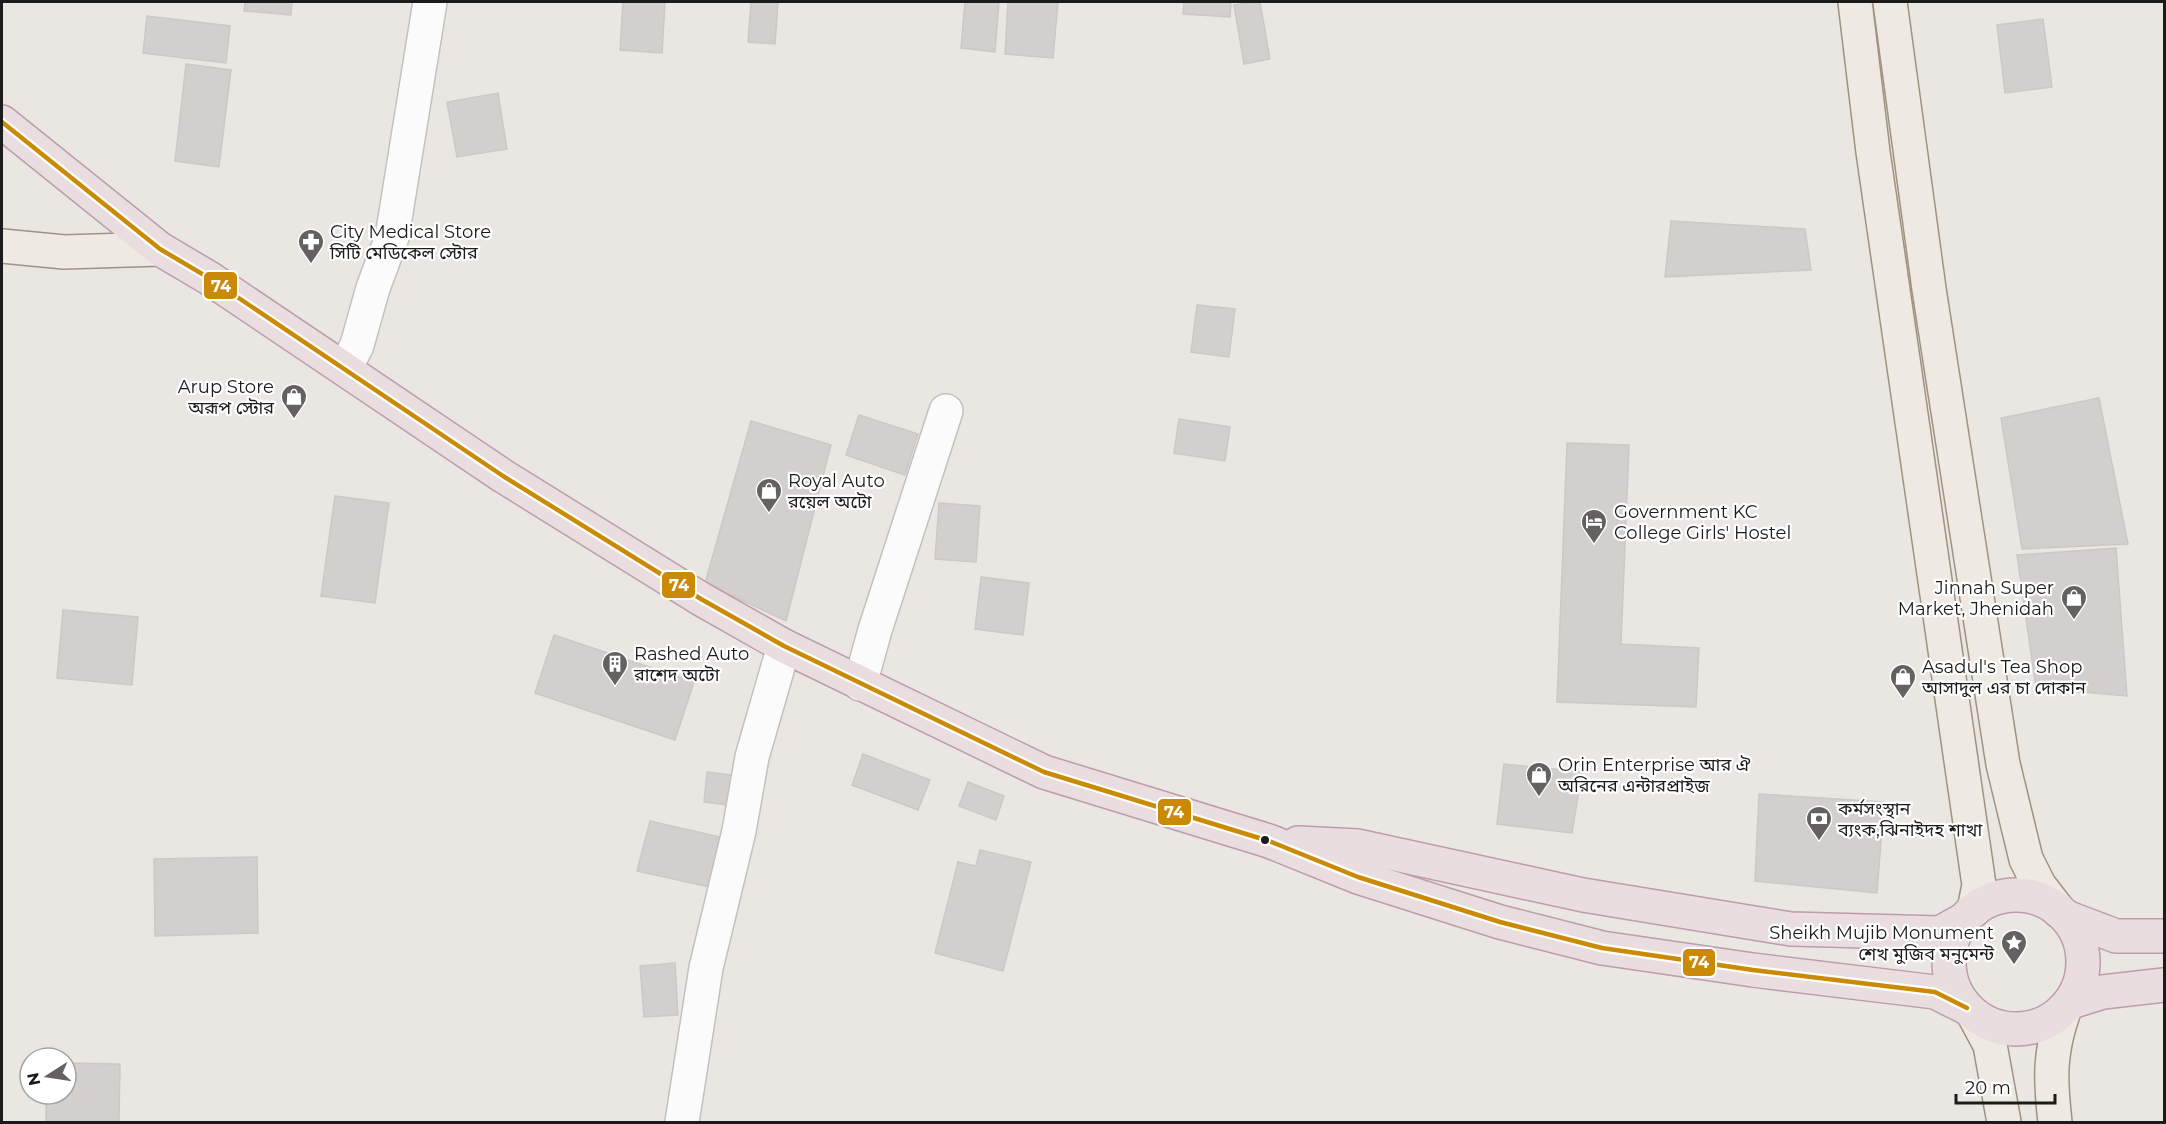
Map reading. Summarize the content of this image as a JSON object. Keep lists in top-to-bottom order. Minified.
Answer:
{"places":{"pharmacy":["City Medical Store সিটি মেডিকেল স্টোর"],"shop":["Arup Store অরূপ স্টোর","Royal Auto রয়েল অটো","Jinnah Super Market, Jhenidah","Asadul's Tea Shop আসাদুল এর চা দোকান","Orin Enterprise আর ঐ অরিনের এন্টারপ্রাইজ"],"hotel":["Government KC College Girls' Hostel"],"building":["Rashed Auto রাশেদ অটো"],"bank":["কর্মসংস্থান ব্যংক,ঝিনাইদহ শাখা"],"place":["Sheikh Mujib Monument শেখ মুজিব মনুমেন্ট"]},"lines":["transit line 74"],"scale_bar":"20 m","north":"left"}
